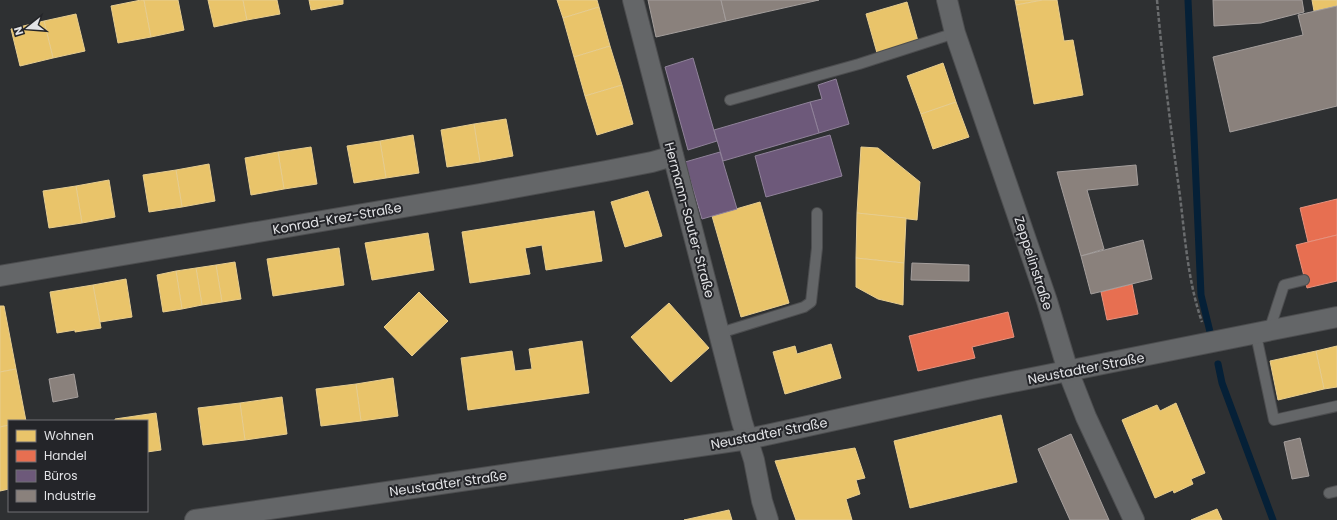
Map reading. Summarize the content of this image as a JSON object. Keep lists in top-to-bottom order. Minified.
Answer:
{"streets":{"street":["Konrad-Krez-Straße","Hermann-Sauter-Straße","Zeppelinstraße","Neustadter Straße"]},"crossings":[["Konrad-Krez-Straße","Hermann-Sauter-Straße"],["Hermann-Sauter-Straße","Neustadter Straße"],["Zeppelinstraße","Neustadter Straße"]],"legend":["Wohnen","Handel","Büros","Industrie"],"north":"left"}
